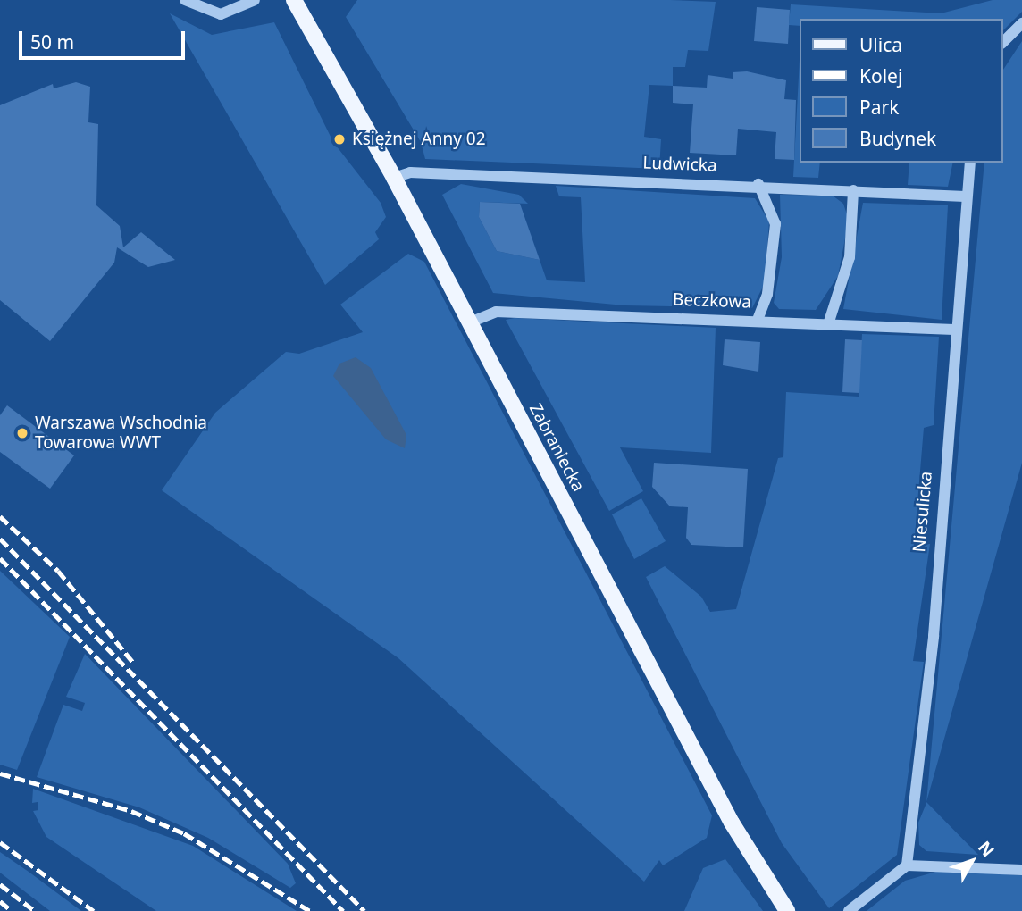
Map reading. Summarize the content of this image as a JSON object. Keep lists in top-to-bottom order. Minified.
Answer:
{"streets":{"main road":["Zabraniecka"],"street":["Ludwicka","Beczkowa","Niesulicka"]},"crossings":[["Ludwicka","Zabraniecka"],["Ludwicka","Niesulicka"],["Beczkowa","Zabraniecka"],["Beczkowa","Niesulicka"]],"places":["Księżnej Anny 02","Warszawa Wschodnia Towarowa WWT"],"legend":["Ulica","Kolej","Park","Budynek"],"scale_bar":"50 m","north":"top right"}
